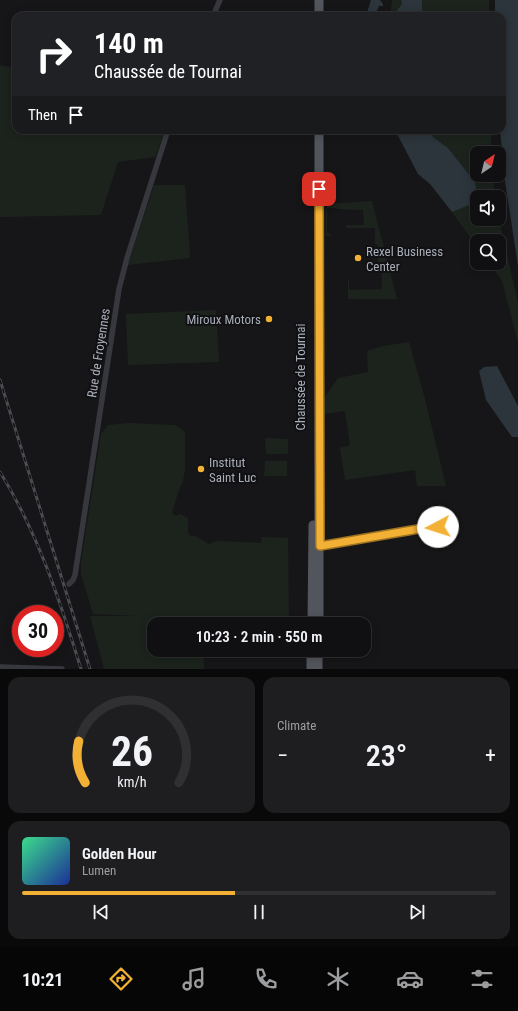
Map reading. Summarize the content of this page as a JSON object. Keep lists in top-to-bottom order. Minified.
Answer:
{"streets":{"main road":["Chaussée de Tournai"],"street":["Rue de Froyennes"]},"places":["Rexel Business Center","Miroux Motors","Institut Saint Luc"],"north":"top right","page":{"turn":["140 m","Chaussée de Tournai"],"then":"Then","limit":"30","trip":"10:23 · 2 min · 550 m","tile":"Climate","heat":["−","23°","+"],"song":["Golden Hour","Lumen"],"tabs":"10:21","gauge":["26","km/h"]}}
